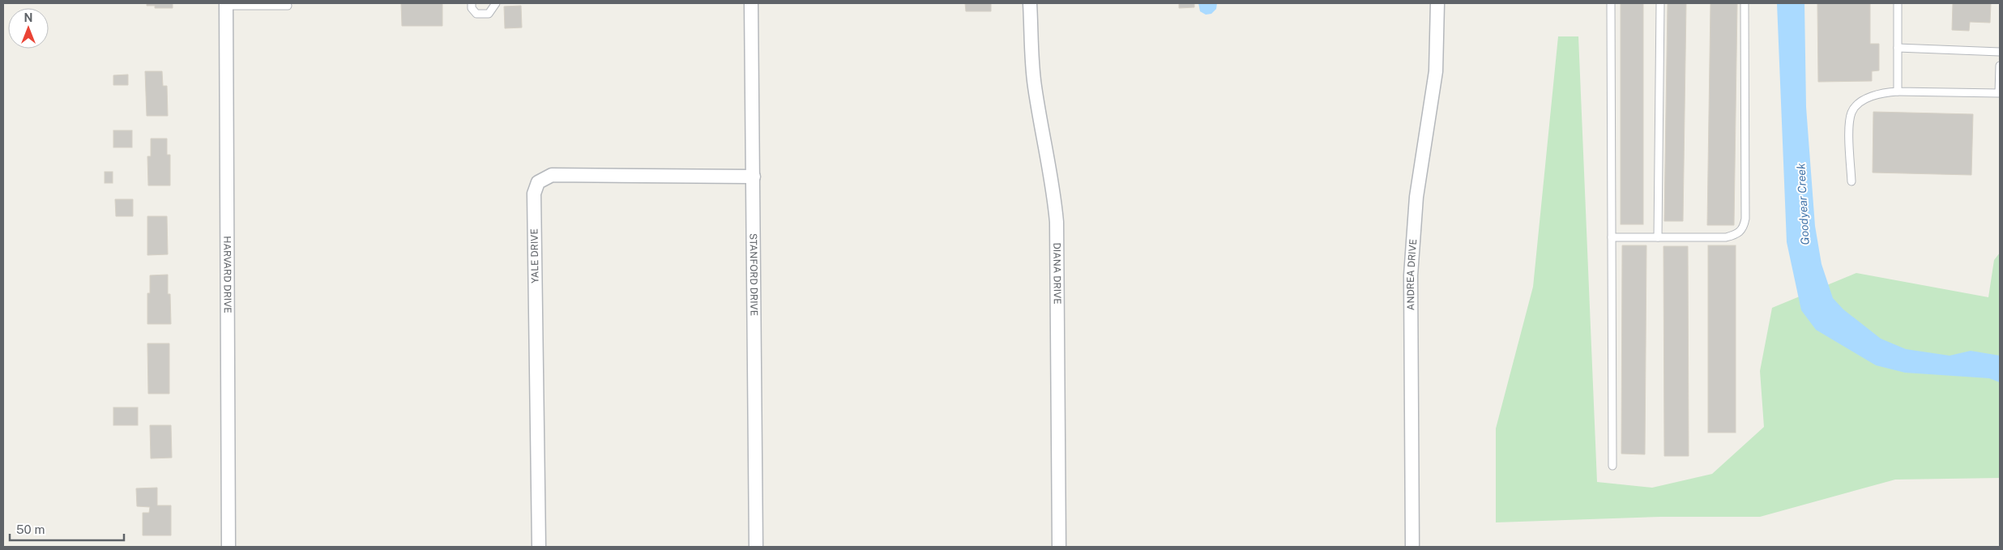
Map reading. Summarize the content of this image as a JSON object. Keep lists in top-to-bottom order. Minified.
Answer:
{"streets":{"street":["YALE DRIVE","DIANA DRIVE","HARVARD DRIVE","STANFORD DRIVE","ANDREA DRIVE"]},"crossings":[["YALE DRIVE","STANFORD DRIVE"]],"water":["Goodyear Creek"],"scale_bar":"50 m","north":"top"}
